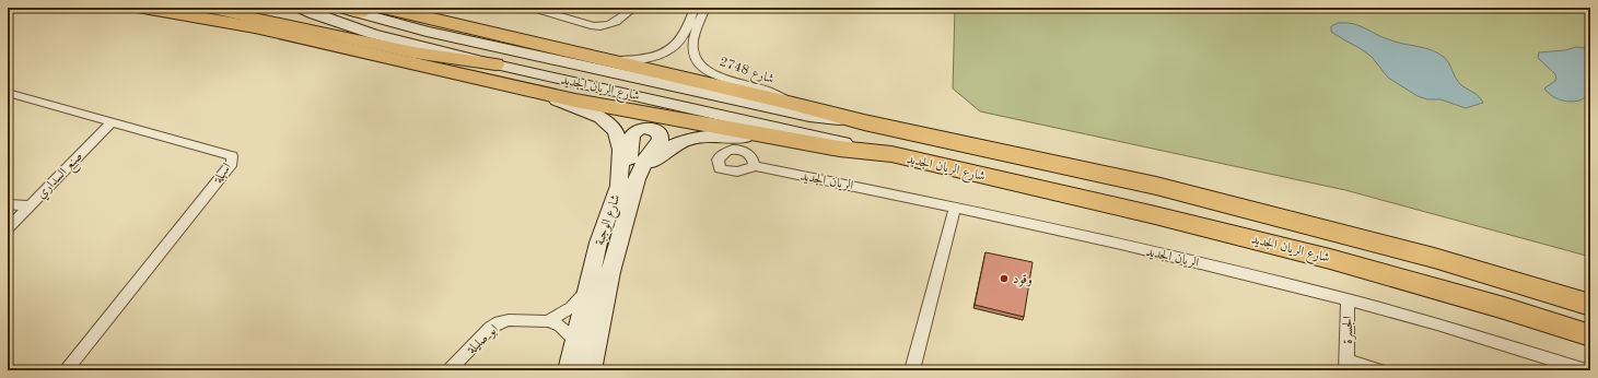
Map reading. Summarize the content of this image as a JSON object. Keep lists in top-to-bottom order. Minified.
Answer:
{"streets":{"highway":["شارع الريان الجديد"],"main road":["شارع الوجبة"],"street":["شارع 2748","اسهلة","صنع السداري","الريان الجديد","الجسرة","ابو صليلة"]},"crossings":[["اسهلة","صنع السداري"],["الريان الجديد","الجسرة"],["شارع الوجبة","ابو صليلة"]],"places":["وقود"]}
